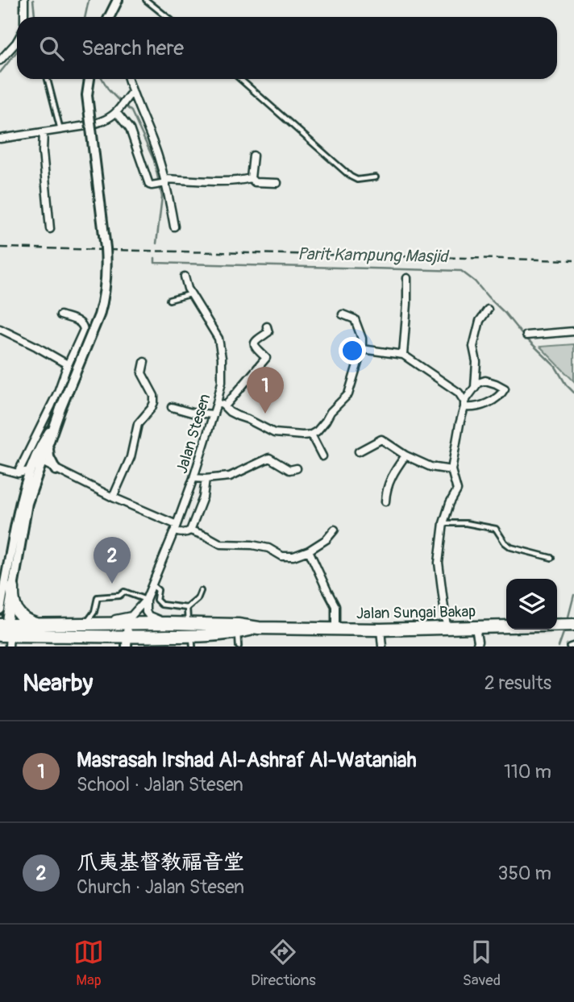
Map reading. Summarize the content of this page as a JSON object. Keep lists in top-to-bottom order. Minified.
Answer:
{"streets":{"highway":["Jalan Sungai Bakap"],"street":["Jalan Stesen"]},"crossings":[["Jalan Stesen","Jalan Sungai Bakap"]],"water":["Parit Kampung Masjid"],"page":{"search":"Search here","pins":["1","2"],"heading":["Nearby","2 results"],"list":[{"mark":"1","name":"Masrasah Irshad Al-Ashraf Al-Wataniah","note":"School · Jalan Stesen","value":"110 m"},{"mark":"2","name":"爪夷基督教福音堂","note":"Church · Jalan Stesen","value":"350 m"}],"nav":["Map","Directions","Saved"]}}
